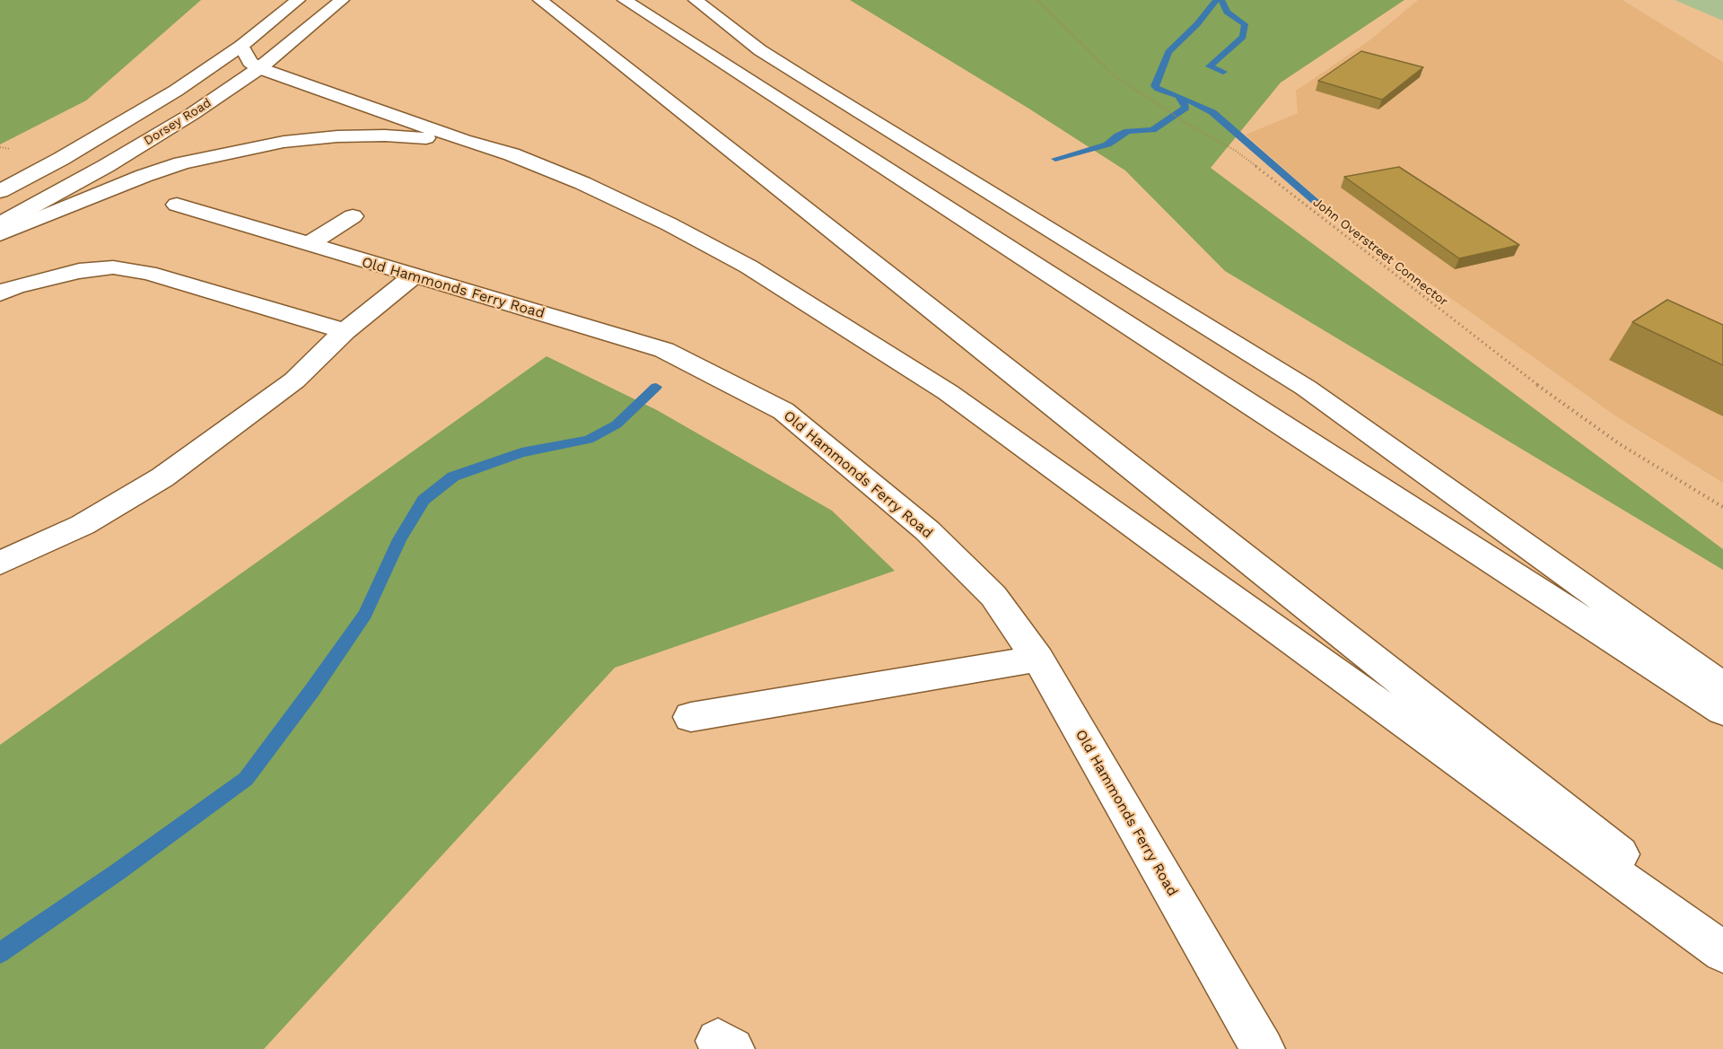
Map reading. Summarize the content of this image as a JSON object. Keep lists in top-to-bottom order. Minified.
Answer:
{"streets":{"main road":["Dorsey Road","Old Hammonds Ferry Road"],"path":["John Overstreet Connector"]}}
